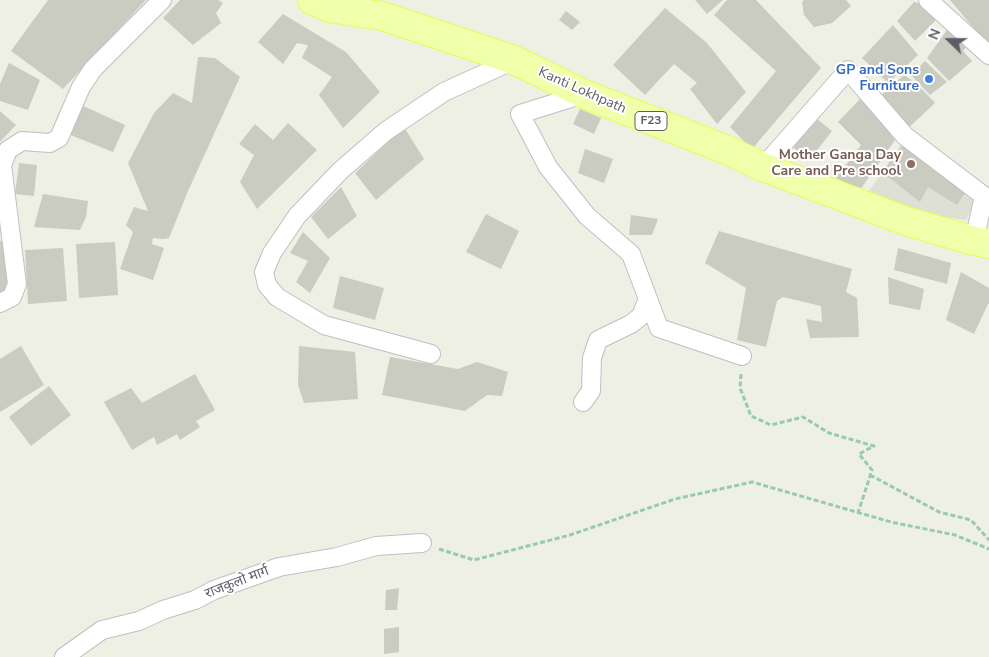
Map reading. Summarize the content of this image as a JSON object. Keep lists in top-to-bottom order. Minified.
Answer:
{"streets":{"main road":["Kanti Lokhpath","F23"],"street":["राजकुलो मार्ग"]},"places":["GP and Sons Furniture","Mother Ganga Day Care and Pre school"],"north":"left"}
